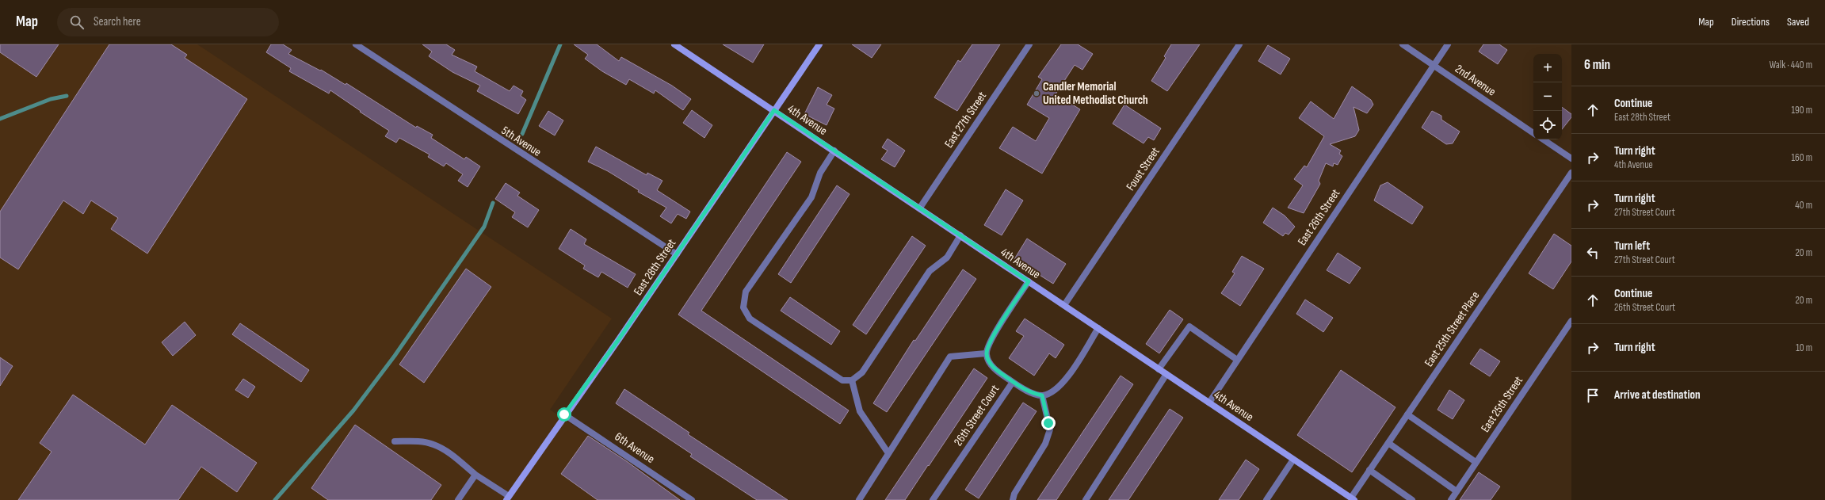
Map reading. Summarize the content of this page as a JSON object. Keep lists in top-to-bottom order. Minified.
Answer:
{"streets":{"main road":["4th Avenue","East 28th Street"],"street":["2nd Avenue","East 27th Street","5th Avenue","Foust Street","East 26th Street","East 25th Street Place","East 25th Street","26th Street Court","6th Avenue"]},"crossings":[["2nd Avenue","East 26th Street"],["4th Avenue","East 27th Street"],["4th Avenue","Foust Street"],["4th Avenue","East 26th Street"],["4th Avenue","East 28th Street"],["4th Avenue","East 25th Street Place"],["5th Avenue","East 28th Street"],["East 28th Street","6th Avenue"]],"places":["Candler Memorial United Methodist Church"],"page":{"header":"Map","search":"Search here","nav":["Map","Directions","Saved"],"heading":["6 min","Walk · 440 m"],"map_buttons":["+","−"],"list":[["Continue","East 28th Street","190 m"],["Turn right","4th Avenue","160 m"],["Turn right","27th Street Court","40 m"],["Turn left","27th Street Court","20 m"],["Continue","26th Street Court","20 m"],["Turn right","10 m"],"Arrive at destination"]}}
